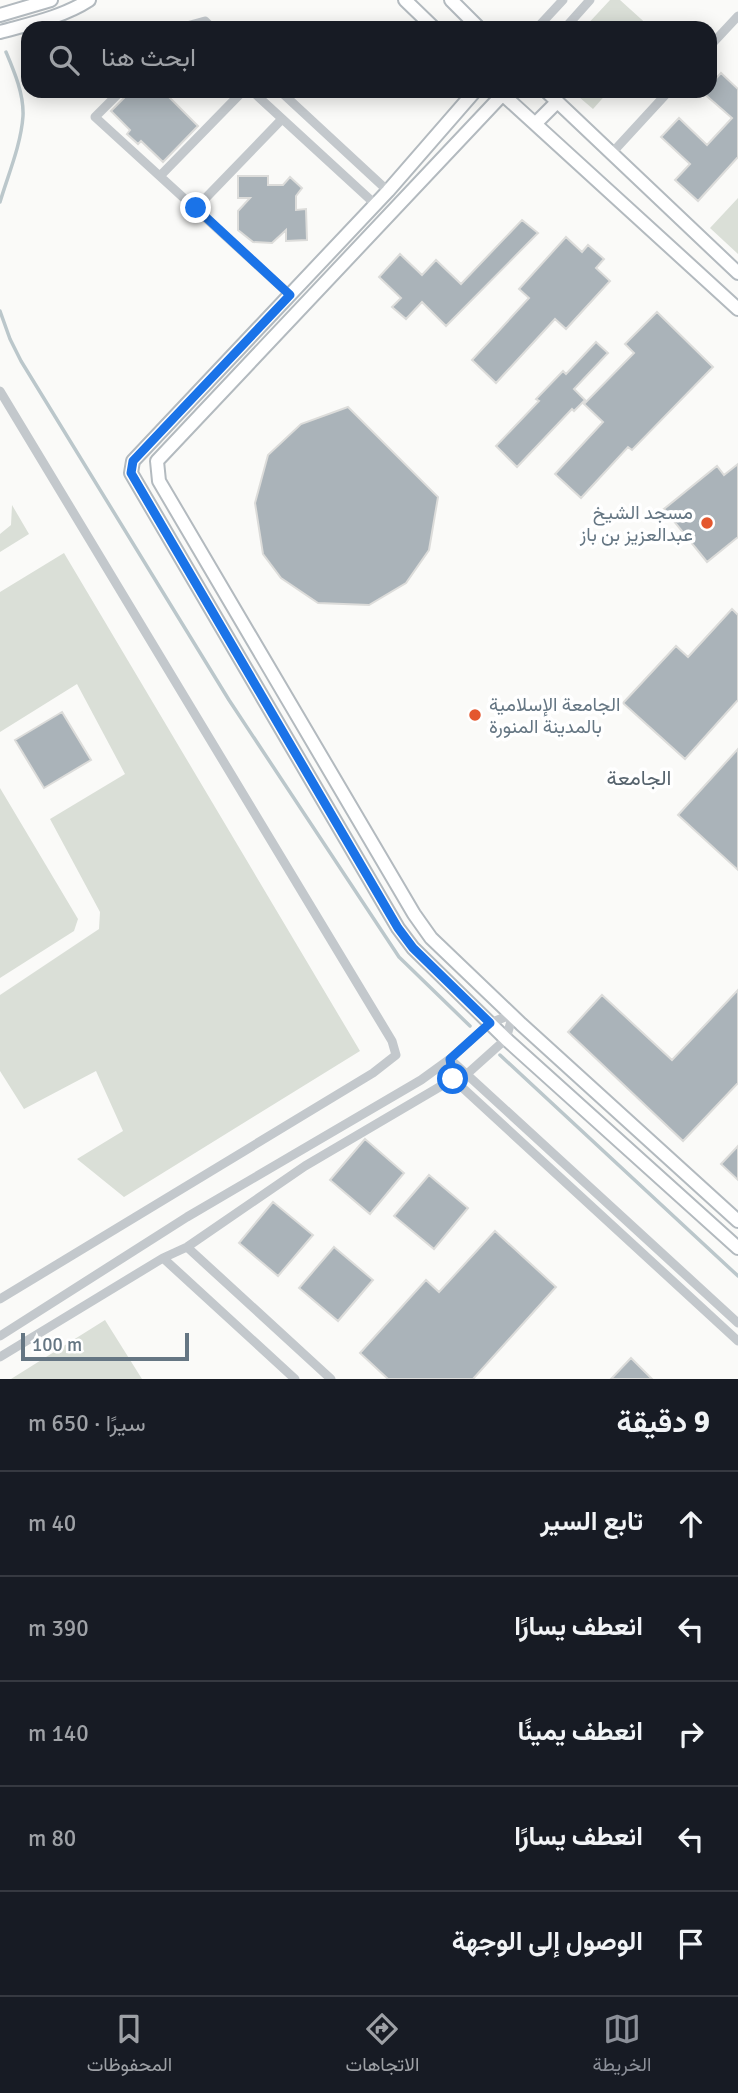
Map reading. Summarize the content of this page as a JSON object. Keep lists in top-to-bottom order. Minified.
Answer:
{"districts":["الجامعة"],"places":["مسجد الشيخ عبدالعزيز بن باز","الجامعة الإسلامية بالمدينة المنورة"],"scale_bar":"100 m","page":{"search":"ابحث هنا","scale":"100 m","heading":["9 دقيقة","سيرًا · 650 m"],"list":[["تابع السير","40 m"],["انعطف يسارًا","390 m"],["انعطف يمينًا","140 m"],["انعطف يسارًا","80 m"],"الوصول إلى الوجهة"],"nav":["الخريطة","الاتجاهات","المحفوظات"]}}
